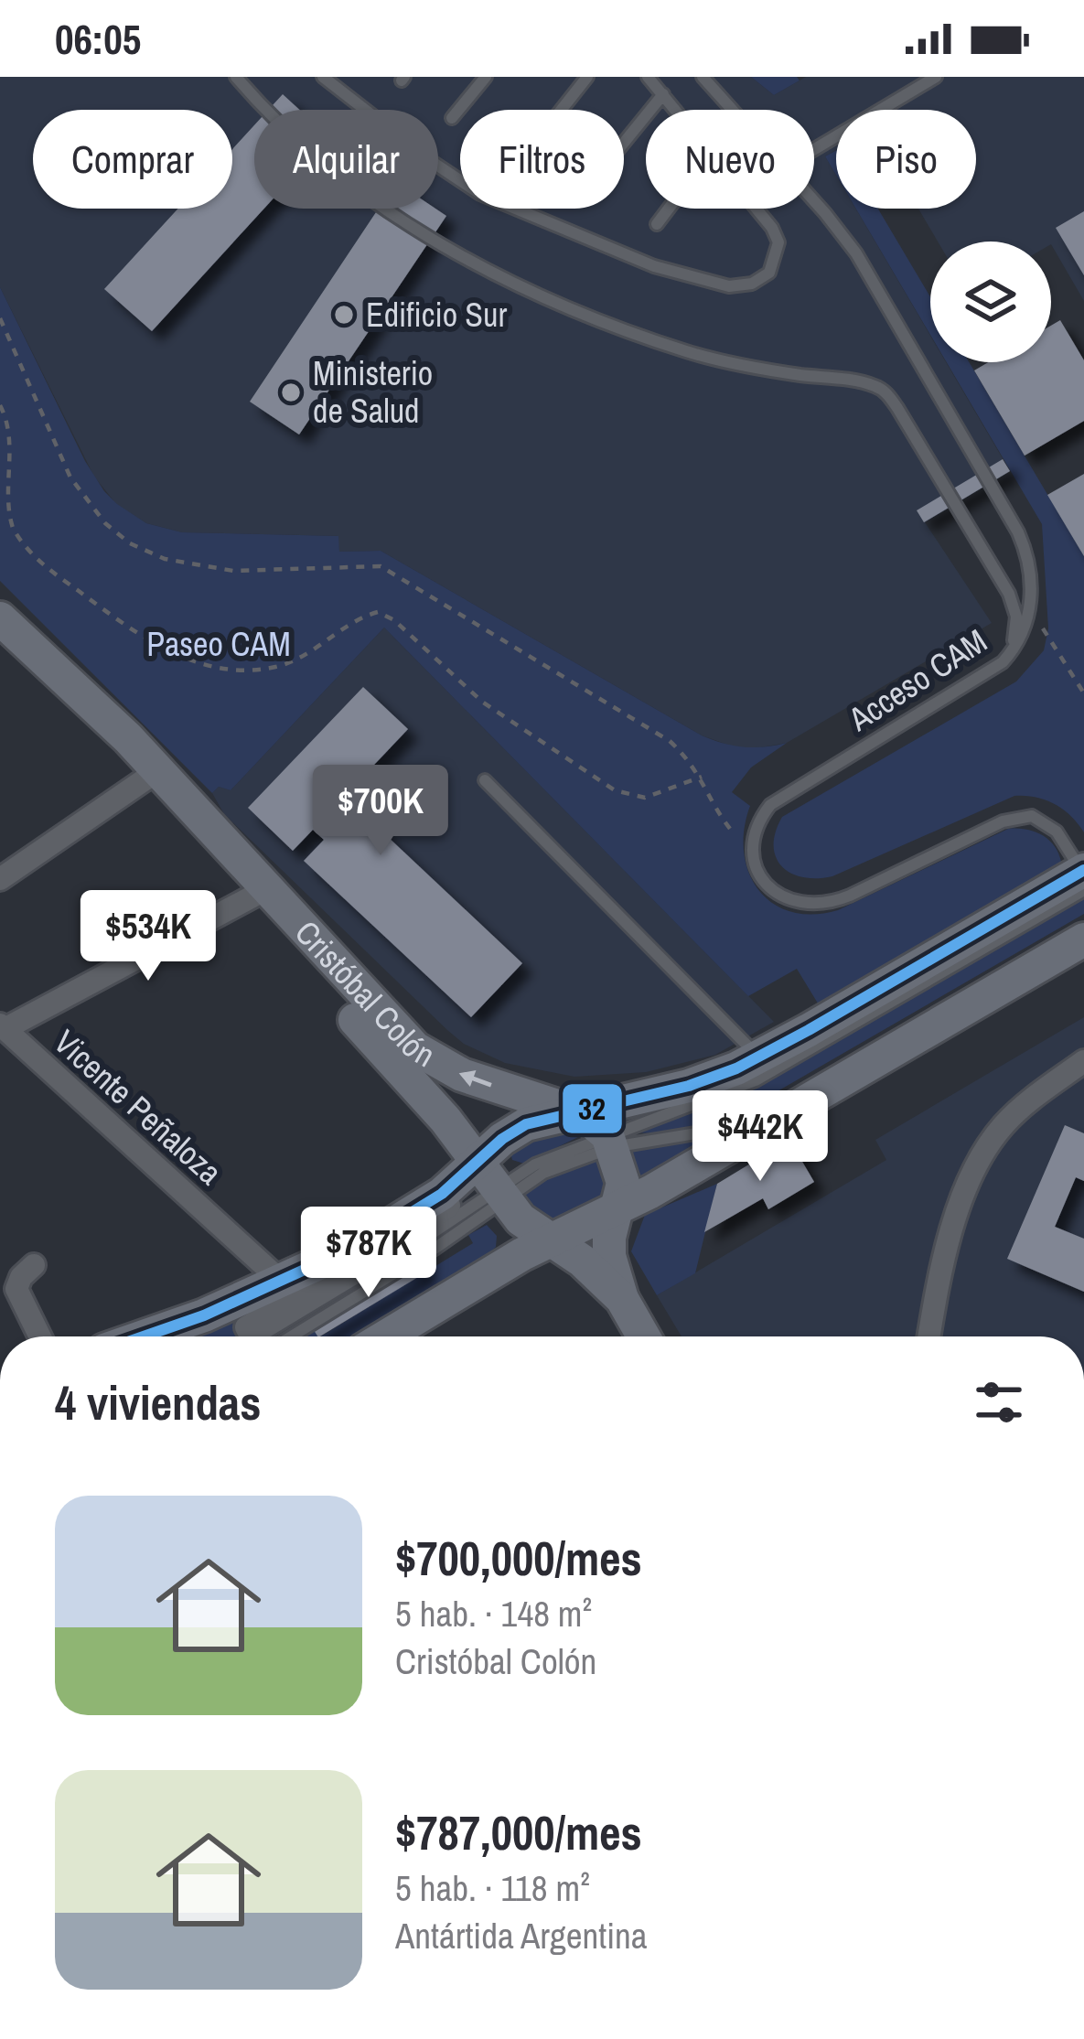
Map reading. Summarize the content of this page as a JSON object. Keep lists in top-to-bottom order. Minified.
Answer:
{"streets":{"main road":["Cristóbal Colón"],"street":["Vicente Peñaloza"],"lane":["Acceso CAM"]},"parks":["Paseo CAM"],"places":["Edificio Sur","Ministerio de Salud"],"lines":["transit line 32"],"page":{"status":"06:05","chip":["Comprar","Alquilar","Filtros","Nuevo","Piso"],"price":["$700K","$534K","$442K","$787K"],"heading":"4 viviendas","list":[{"name":"$700,000/mes","note":"5 hab. · 148 m² · Cristóbal Colón"},{"name":"$787,000/mes","note":"5 hab. · 118 m² · Antártida Argentina"}]}}
